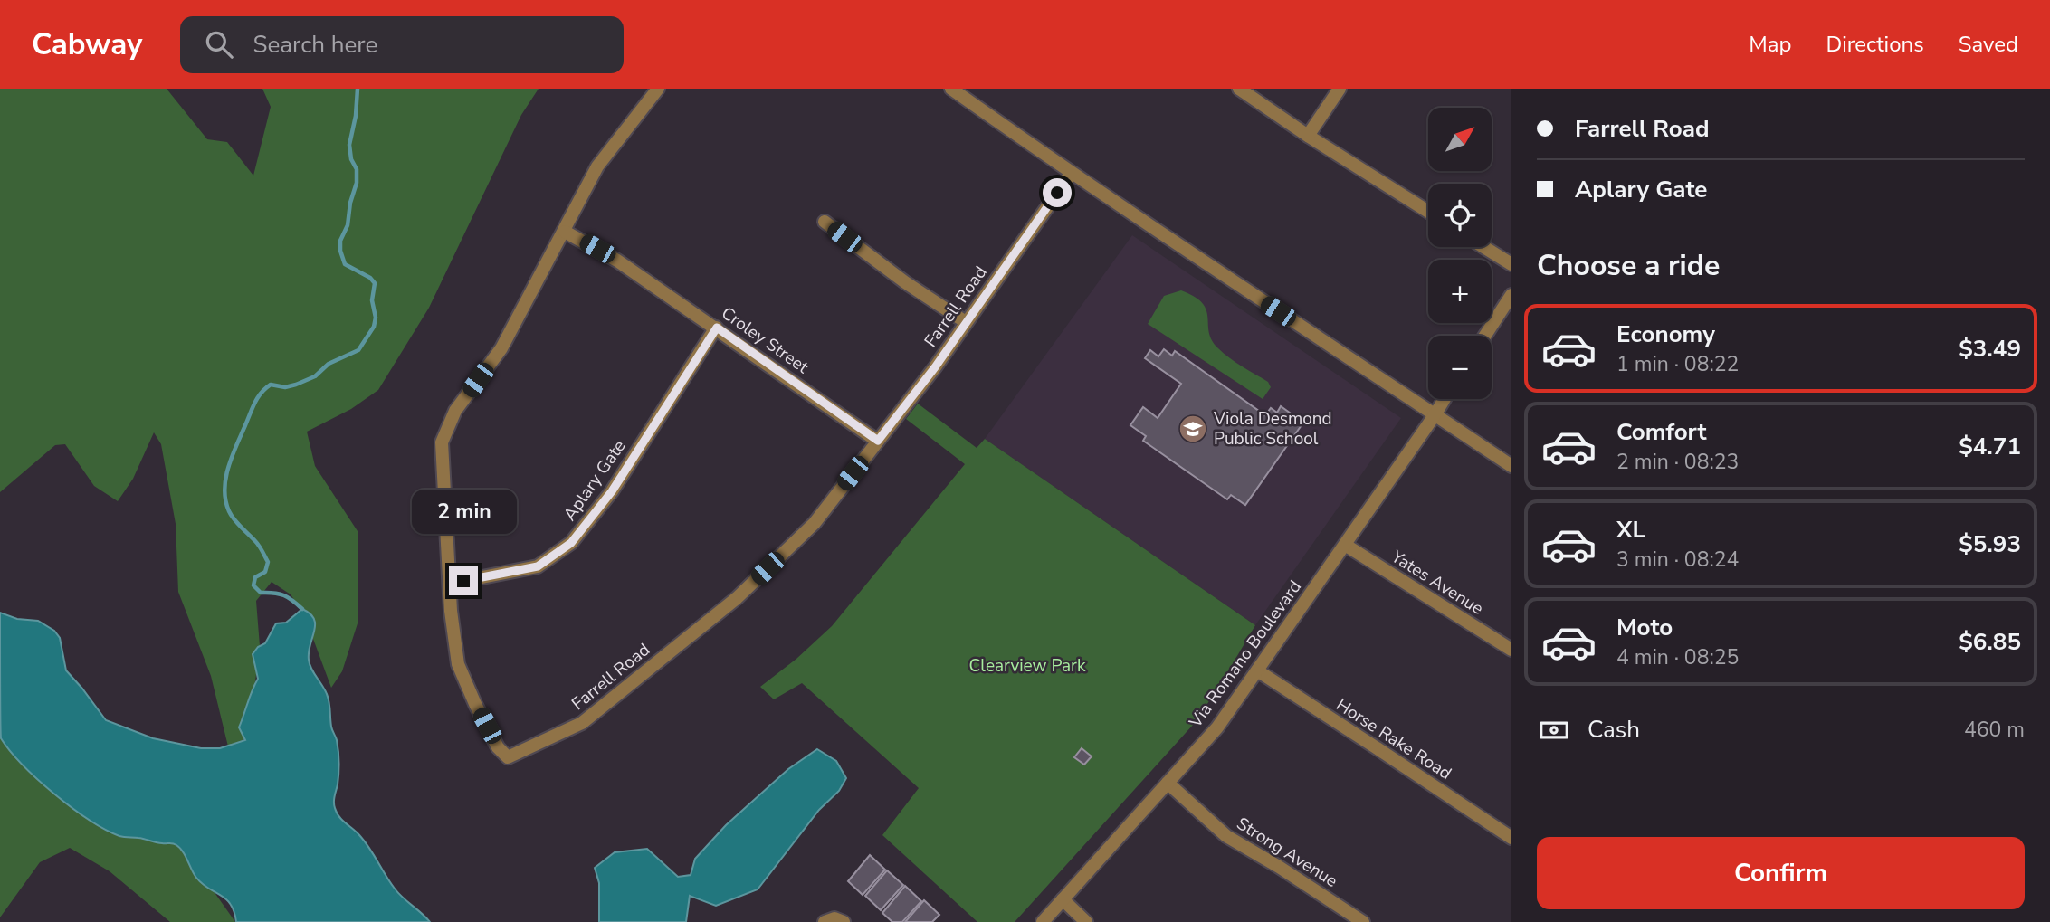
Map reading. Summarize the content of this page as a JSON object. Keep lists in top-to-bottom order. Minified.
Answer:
{"streets":{"street":["Farrell Road","Croley Street","Aplary Gate","Yates Avenue","Via Romano Boulevard","Horse Rake Road","Strong Avenue"]},"crossings":[["Farrell Road","Croley Street"],["Farrell Road","Aplary Gate"],["Croley Street","Aplary Gate"],["Yates Avenue","Via Romano Boulevard"],["Via Romano Boulevard","Horse Rake Road"],["Via Romano Boulevard","Strong Avenue"]],"parks":["Clearview Park"],"places":{"school or university":["Viola Desmond Public School"]},"north":"top right","page":{"header":"Cabway","search":"Search here","nav":["Map","Directions","Saved"],"banner":["Farrell Road","Aplary Gate"],"map_buttons":["+","−"],"heading":"Choose a ride","list":[{"name":"Economy","note":"1 min · 08:22","value":"$3.49"},{"name":"Comfort","note":"2 min · 08:23","value":"$4.71"},{"name":"XL","note":"3 min · 08:24","value":"$5.93"},{"name":"Moto","note":"4 min · 08:25","value":"$6.85"}],"bubble":"2 min","pay":["Cash","460 m"],"buttons":"Confirm"}}
